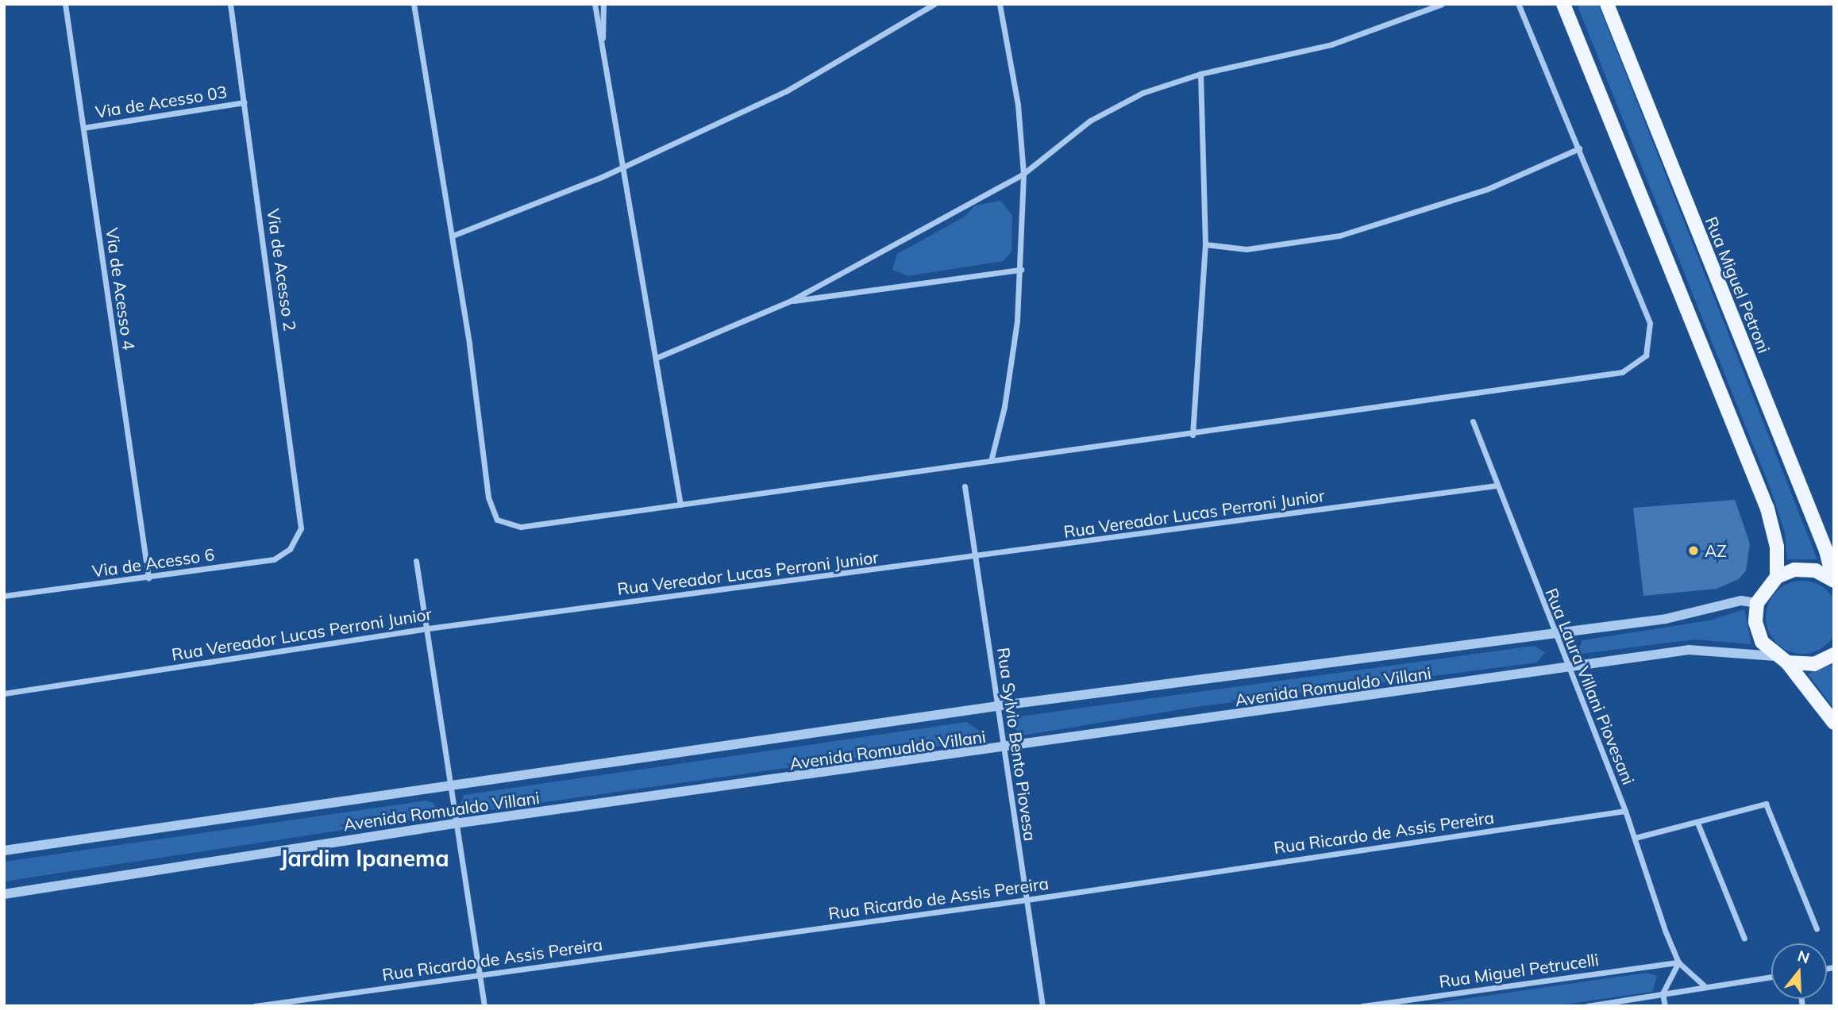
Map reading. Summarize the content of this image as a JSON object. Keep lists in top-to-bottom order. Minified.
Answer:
{"streets":{"main road":["Rua Miguel Petroni"],"street":["Via de Acesso 03","Via de Acesso 2","Via de Acesso 4","Rua Vereador Lucas Perroni Junior","Via de Acesso 6","Avenida Romualdo Villani","Rua Laura Villani Piovesani","Rua Sylvio Bento Piovesa","Rua Ricardo de Assis Pereira","Rua Miguel Petrucelli"]},"crossings":[["Via de Acesso 03","Via de Acesso 2"],["Via de Acesso 03","Via de Acesso 4"],["Via de Acesso 2","Via de Acesso 6"],["Via de Acesso 4","Via de Acesso 6"],["Rua Vereador Lucas Perroni Junior","Rua Laura Villani Piovesani"],["Rua Vereador Lucas Perroni Junior","Rua Sylvio Bento Piovesa"],["Avenida Romualdo Villani","Rua Laura Villani Piovesani"],["Avenida Romualdo Villani","Rua Sylvio Bento Piovesa"],["Rua Laura Villani Piovesani","Rua Ricardo de Assis Pereira"],["Rua Laura Villani Piovesani","Rua Miguel Petrucelli"],["Rua Sylvio Bento Piovesa","Rua Ricardo de Assis Pereira"]],"districts":["Jardim Ipanema"],"places":["AZ"],"north":"top"}
